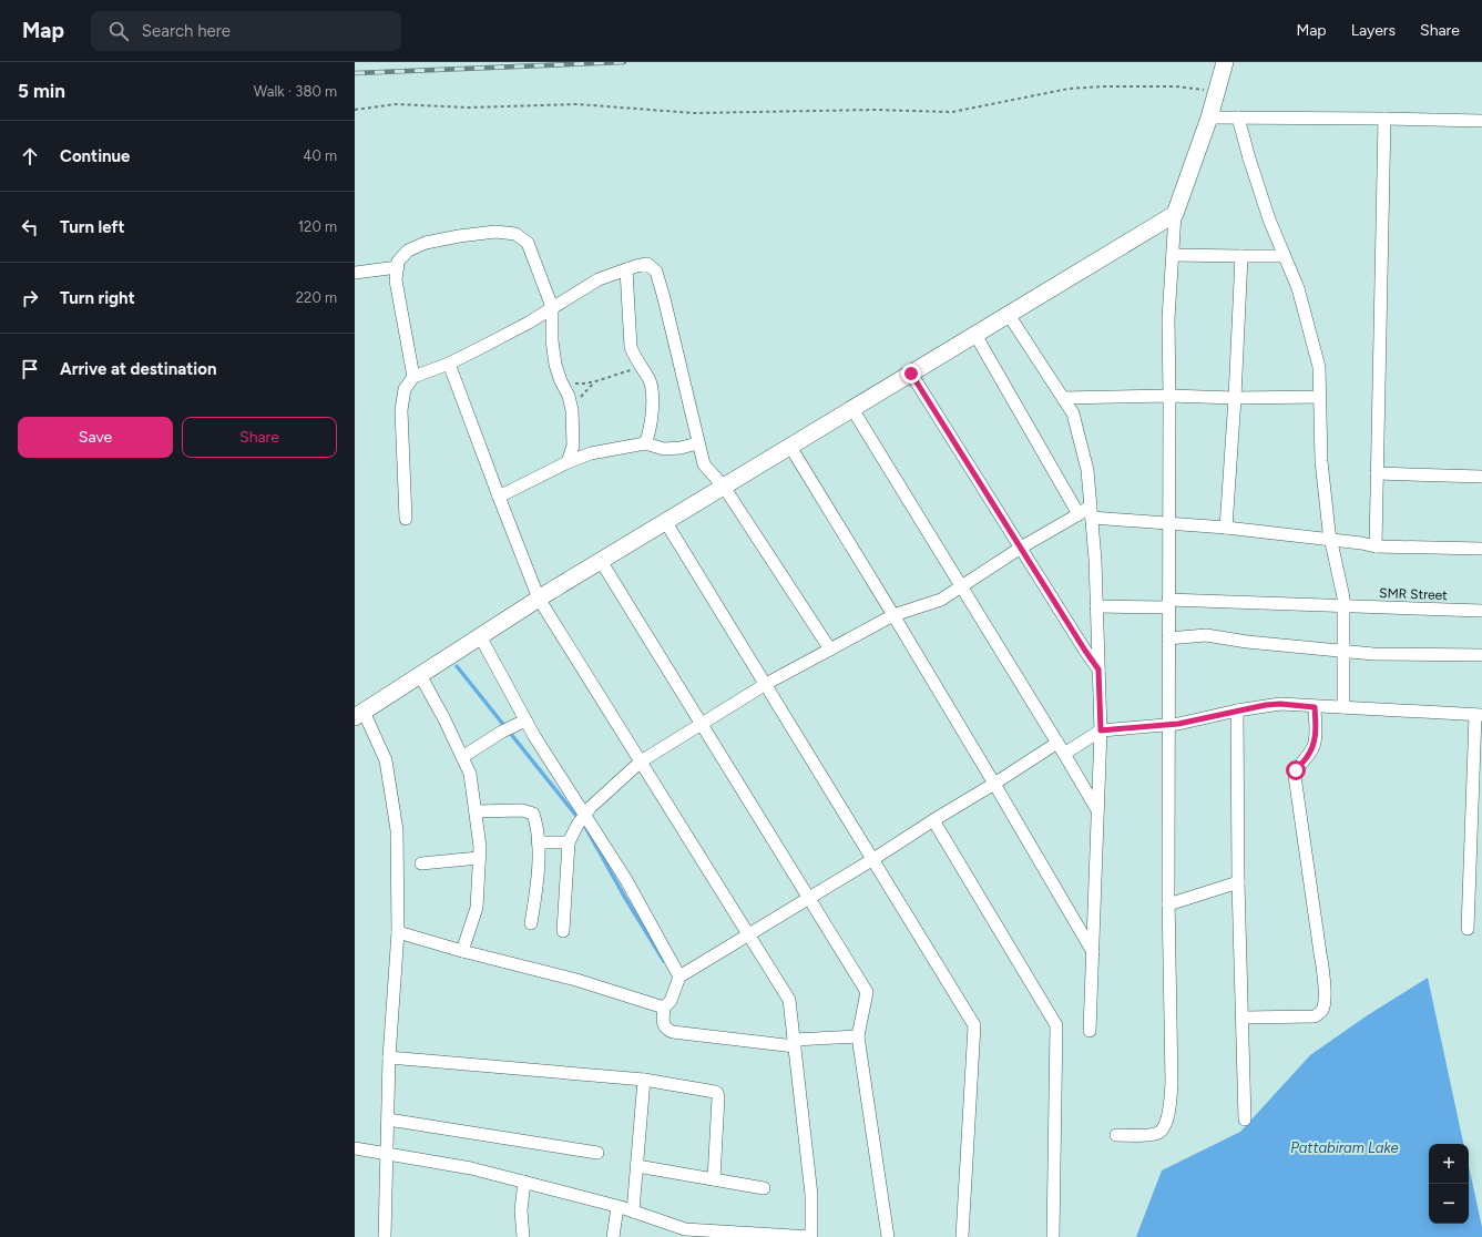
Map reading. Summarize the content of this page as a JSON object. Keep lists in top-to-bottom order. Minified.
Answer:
{"streets":{"street":["SMR Street"]},"water":["Pattabiram Lake"],"page":{"header":"Map","search":"Search here","nav":["Map","Layers","Share"],"heading":["5 min","Walk · 380 m"],"list":[["Continue","40 m"],["Turn left","120 m"],["Turn right","220 m"],"Arrive at destination"],"buttons":["Save","Share"],"map_buttons":["+","−"]}}
